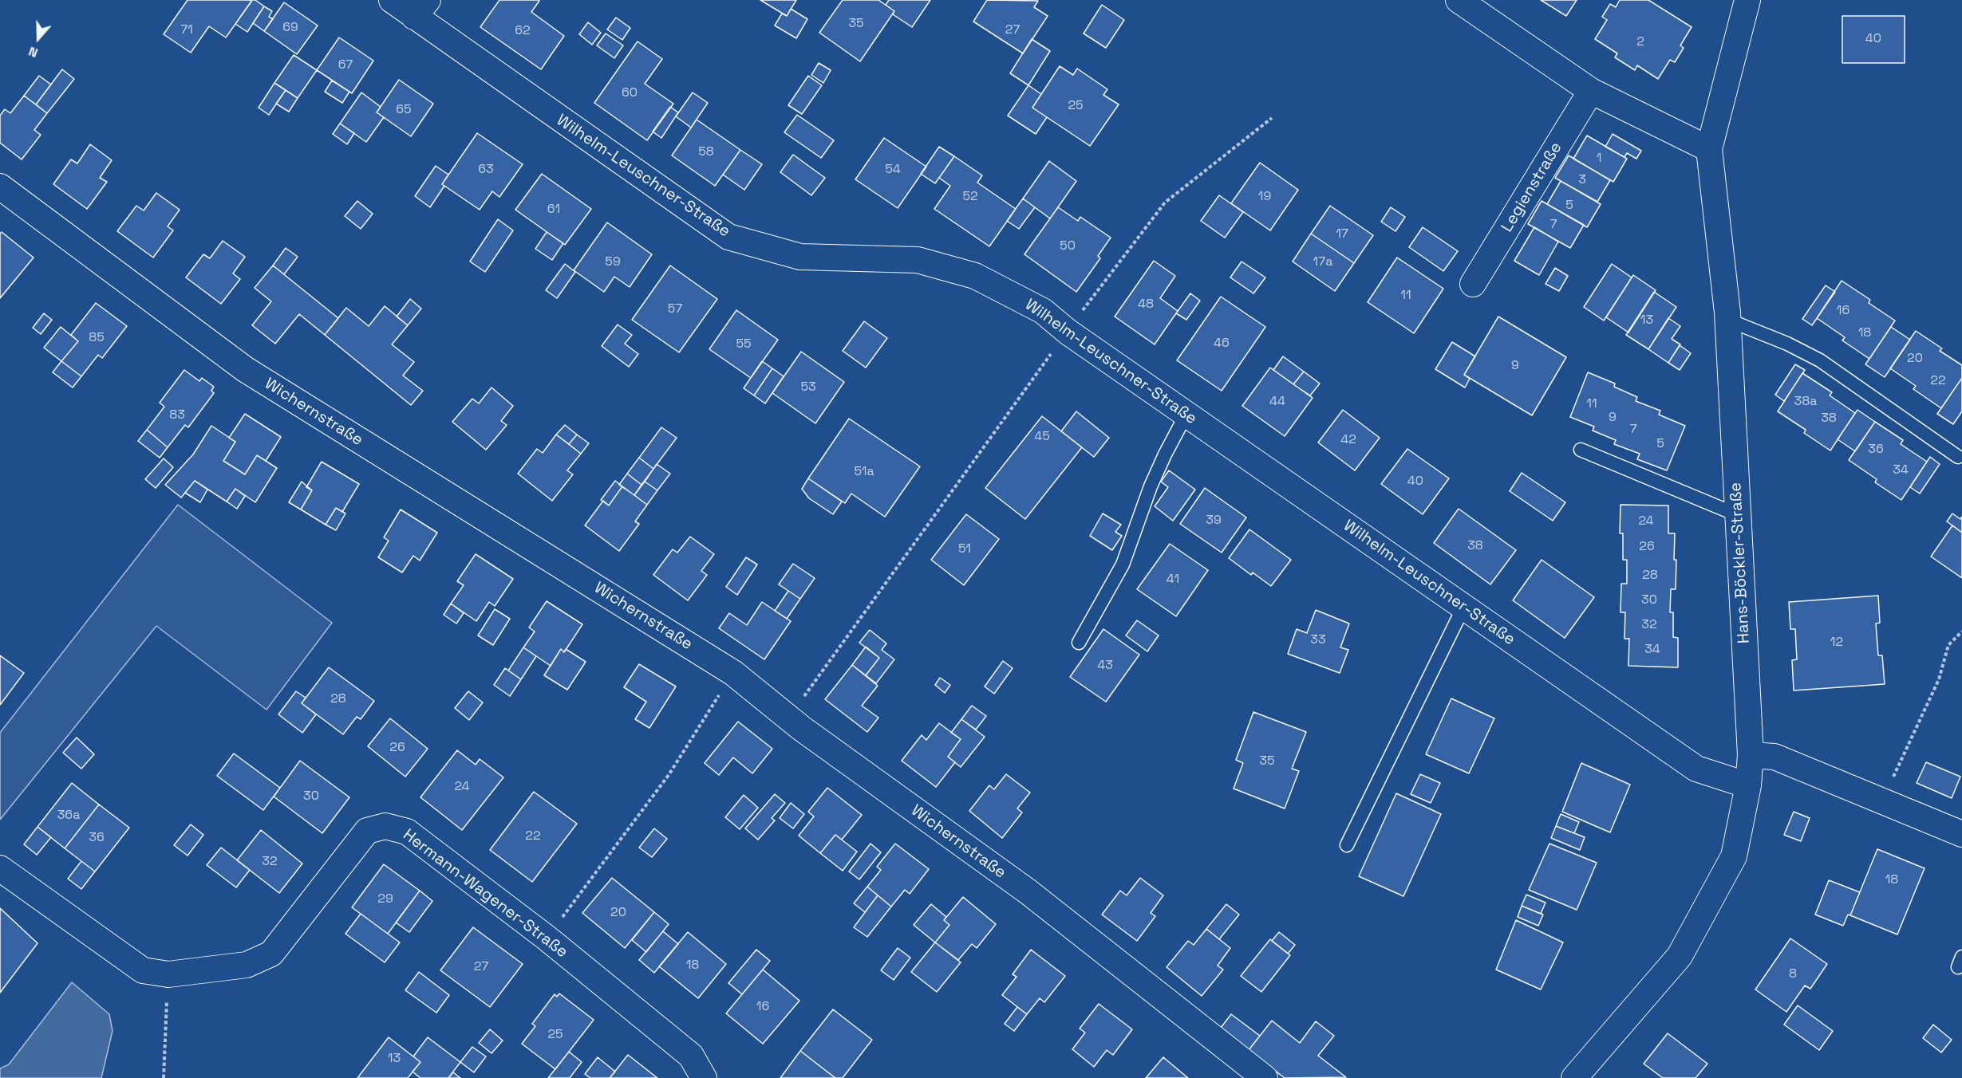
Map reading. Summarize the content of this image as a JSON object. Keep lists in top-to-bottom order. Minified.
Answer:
{"streets":{"street":["Wilhelm-Leuschner-Straße","Legienstraße","Wichernstraße","Hans-Böckler-Straße","Hermann-Wagener-Straße"]},"crossings":[["Wilhelm-Leuschner-Straße","Hans-Böckler-Straße"]],"house_numbers":["35","69","71","27","62","40","2","67","60","25","65","58","1","63","54","3","52","19","5","61","7","17","50","59","17a","11","48","57","16","13","18","85","46","55","20","9","22","53","44","38a","11","83","9","38","7","45","42","5","36","34","51a","40","39","24","38","26","51","28","41","30","32","33","12","34","43","28","26","35","24","30","36a","22","36","32","18","29","20","18","27","8","16","25","13"],"north":"bottom"}
